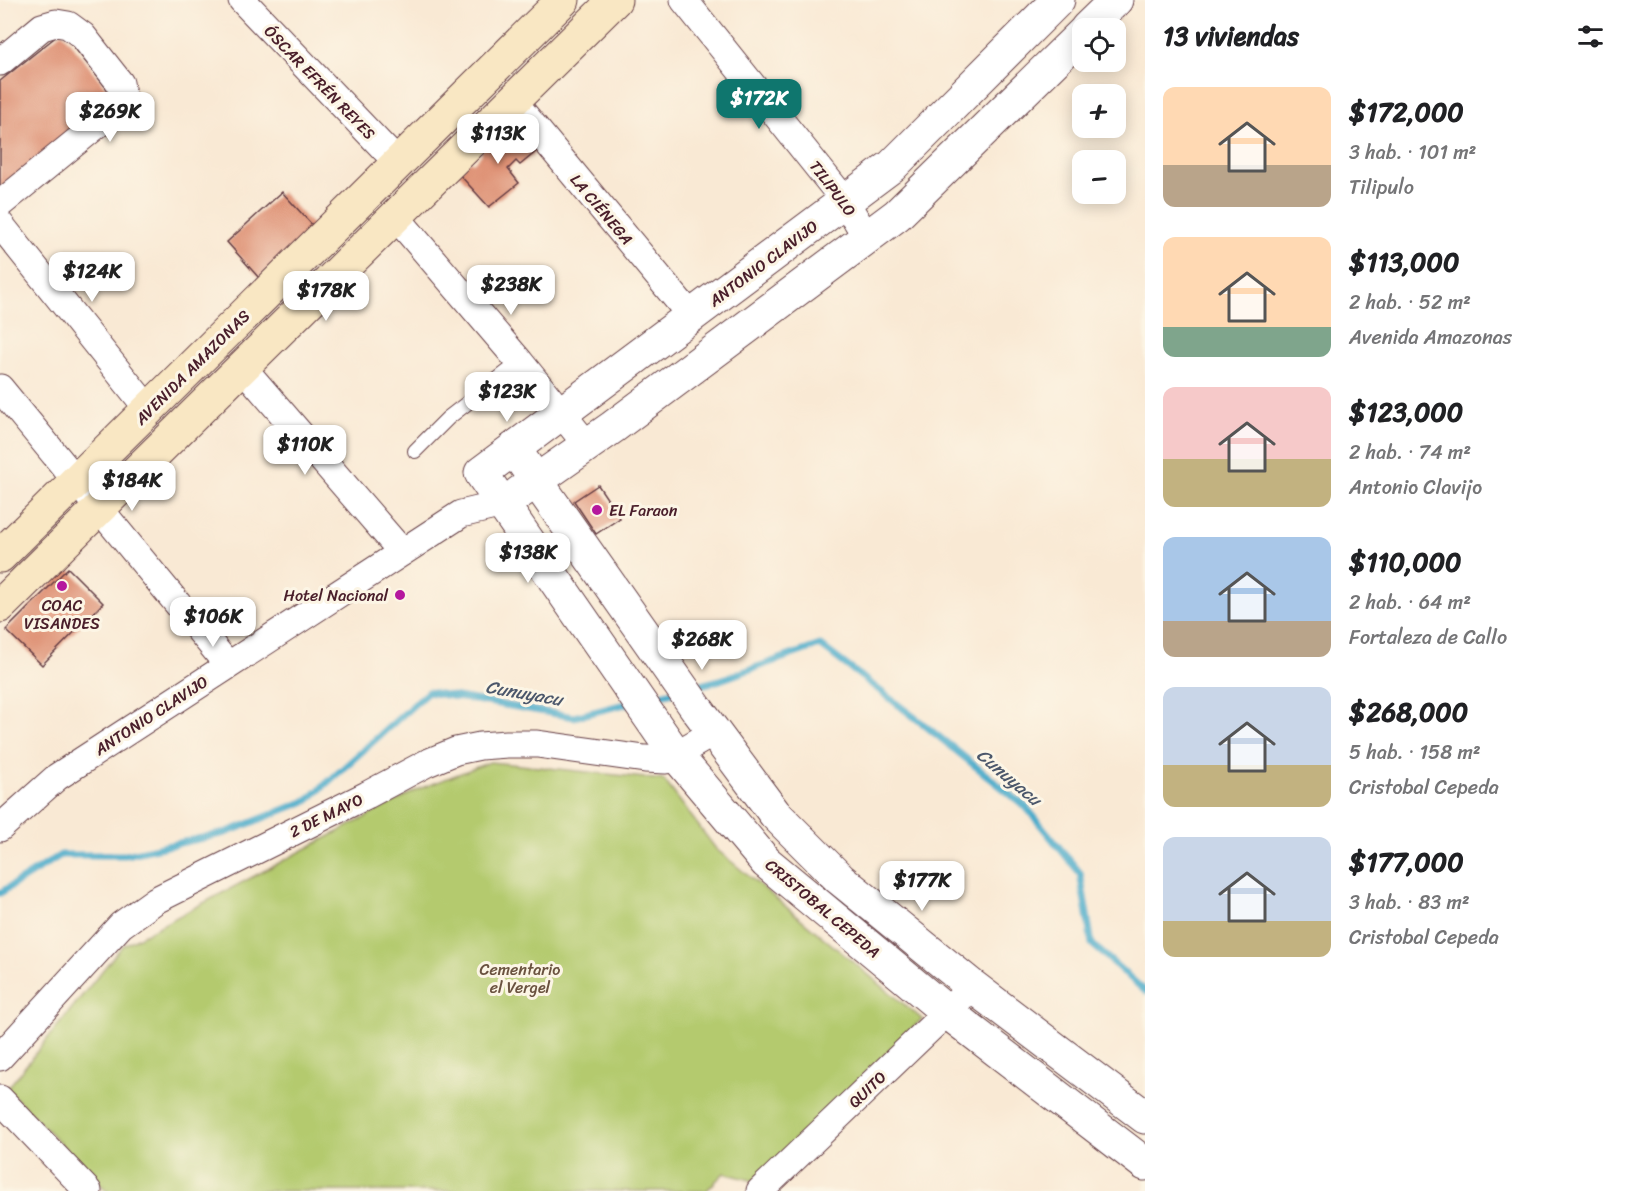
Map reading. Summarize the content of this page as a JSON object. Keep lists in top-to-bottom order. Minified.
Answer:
{"streets":{"main road":["AVENIDA AMAZONAS"],"street":["ÓSCAR EFRÉN REYES","TILIPULO","LA CIÉNEGA","ANTONIO CLAVIJO","2 DE MAYO","CRISTOBAL CEPEDA","QUITO"]},"crossings":[["ÓSCAR EFRÉN REYES","AVENIDA AMAZONAS"],["TILIPULO","ANTONIO CLAVIJO"],["LA CIÉNEGA","ANTONIO CLAVIJO"],["ANTONIO CLAVIJO","CRISTOBAL CEPEDA"],["2 DE MAYO","CRISTOBAL CEPEDA"],["CRISTOBAL CEPEDA","QUITO"]],"water":["Cunuyacu"],"parks":["Cementario el Vergel"],"places":["EL Faraon","COAC VISANDES","Hotel Nacional"],"page":{"heading":"13 viviendas","map_buttons":["+","−"],"list":[{"name":"$172,000","note":"3 hab. · 101 m² · Tilipulo"},{"name":"$113,000","note":"2 hab. · 52 m² · Avenida Amazonas"},{"name":"$123,000","note":"2 hab. · 74 m² · Antonio Clavijo"},{"name":"$110,000","note":"2 hab. · 64 m² · Fortaleza de Callo"},{"name":"$268,000","note":"5 hab. · 158 m² · Cristobal Cepeda"},{"name":"$177,000","note":"3 hab. · 83 m² · Cristobal Cepeda"}],"price":["$172K","$269K","$113K","$124K","$238K","$178K","$123K","$110K","$184K","$138K","$106K","$268K","$177K"]}}
